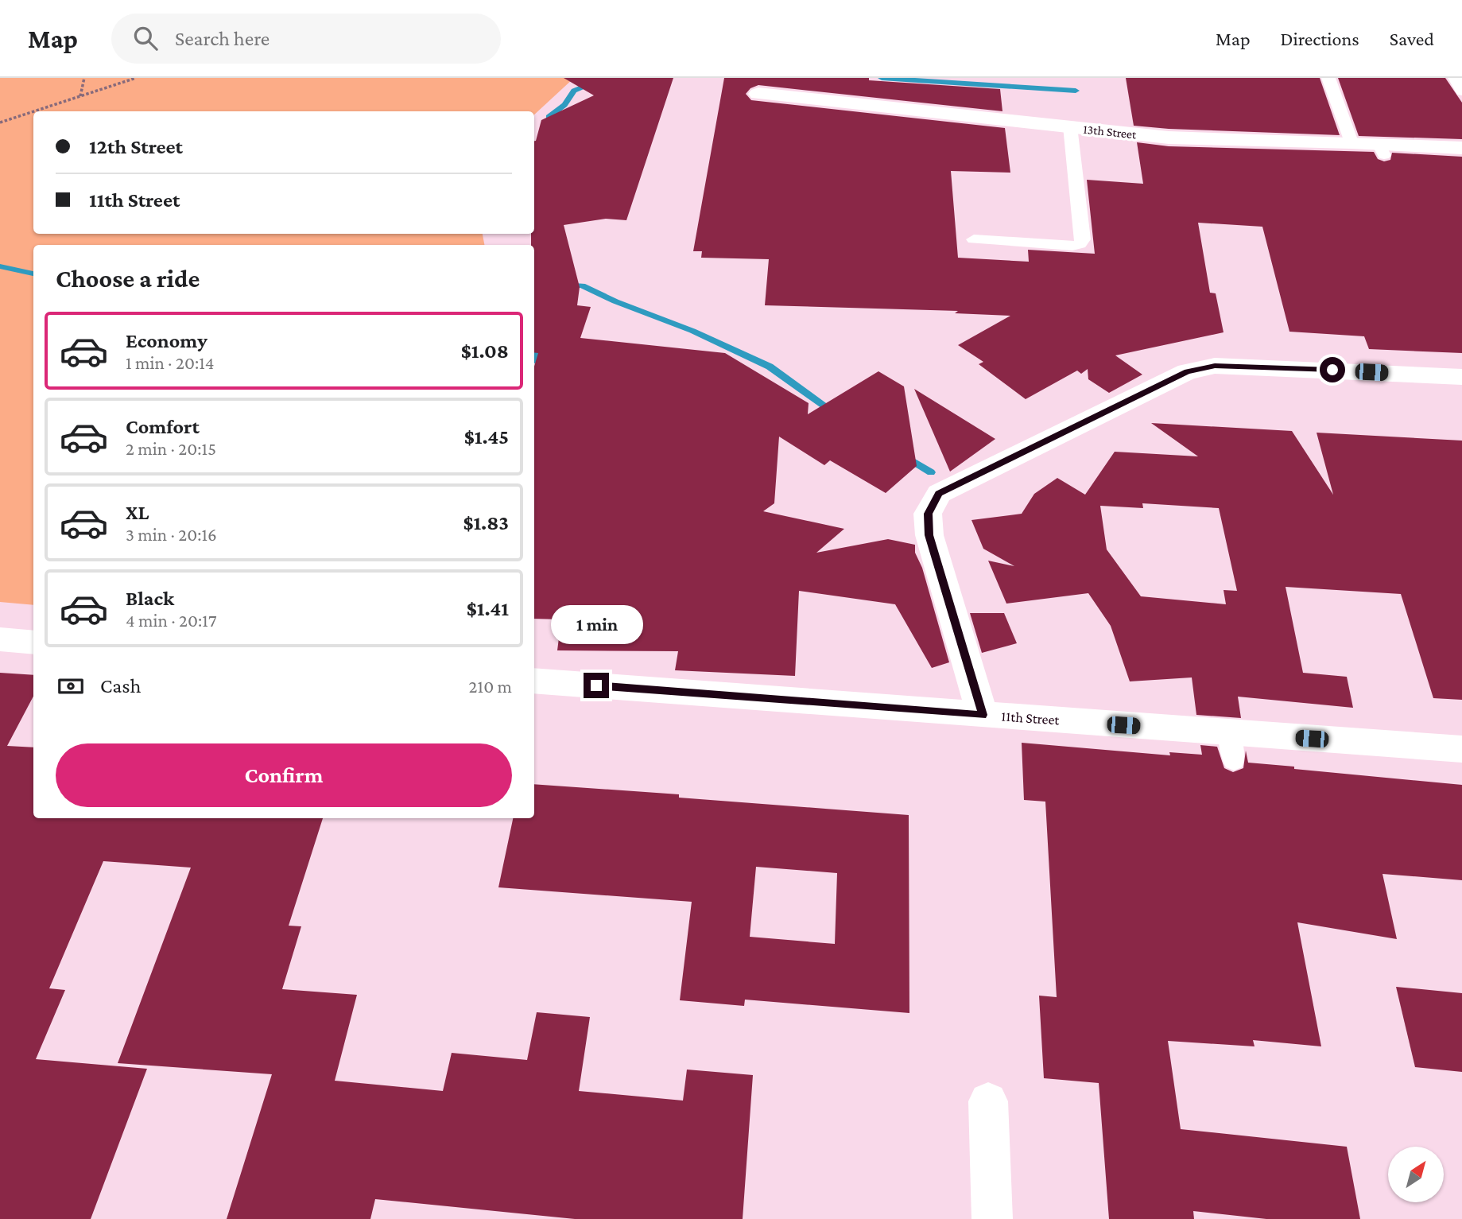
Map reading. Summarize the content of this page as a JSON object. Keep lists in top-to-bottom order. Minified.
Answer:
{"streets":{"street":["13th Street","11th Street"]},"north":"top right","page":{"header":"Map","search":"Search here","nav":["Map","Directions","Saved"],"banner":["12th Street","11th Street"],"heading":"Choose a ride","list":[{"name":"Economy","note":"1 min · 20:14","value":"$1.08"},{"name":"Comfort","note":"2 min · 20:15","value":"$1.45"},{"name":"XL","note":"3 min · 20:16","value":"$1.83"},{"name":"Black","note":"4 min · 20:17","value":"$1.41"}],"bubble":"1 min","pay":["Cash","210 m"],"buttons":"Confirm"}}
